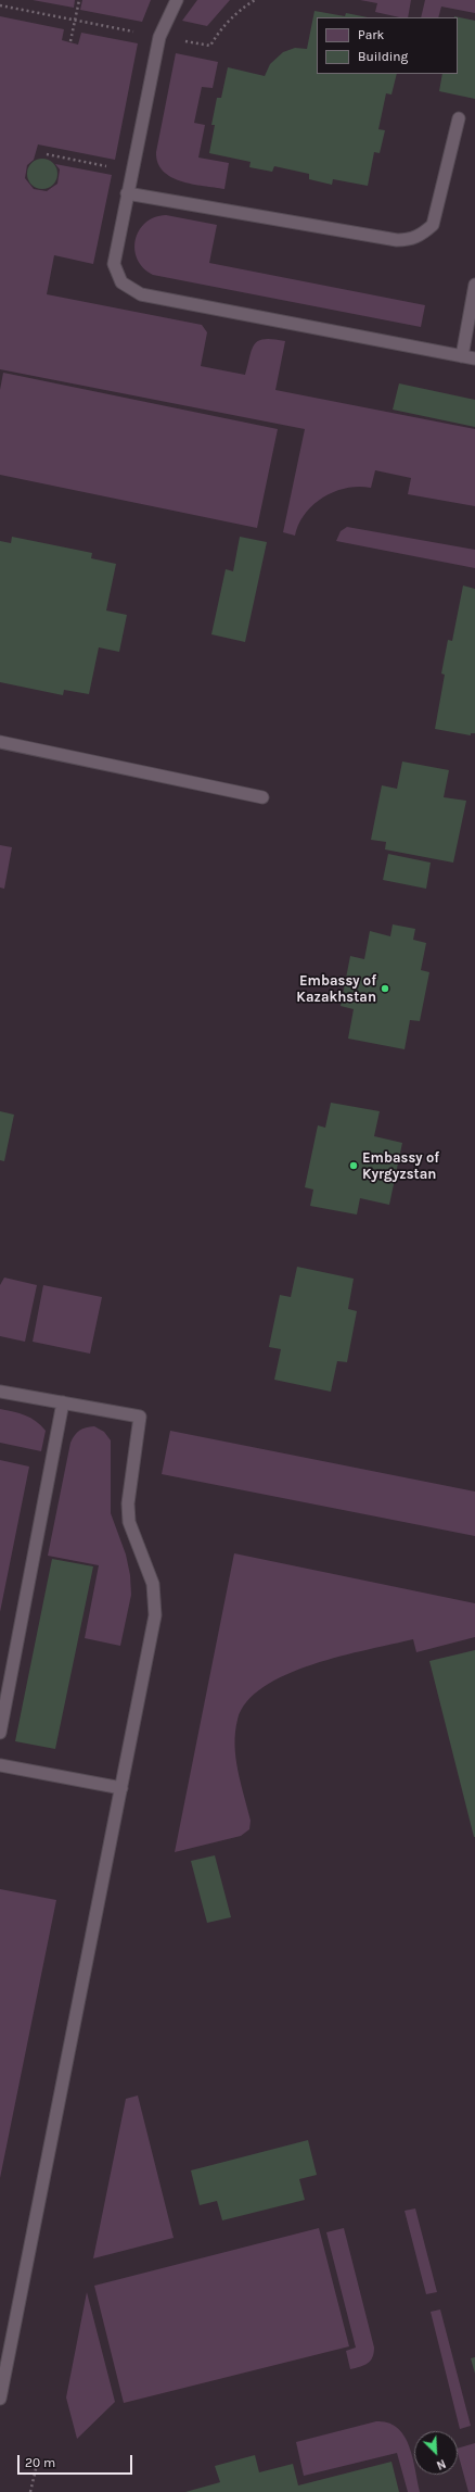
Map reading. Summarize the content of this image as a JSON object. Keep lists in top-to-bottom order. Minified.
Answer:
{"places":["Embassy of Kazakhstan","Embassy of Kyrgyzstan"],"legend":["Park","Building"],"scale_bar":"20 m","north":"bottom right"}
